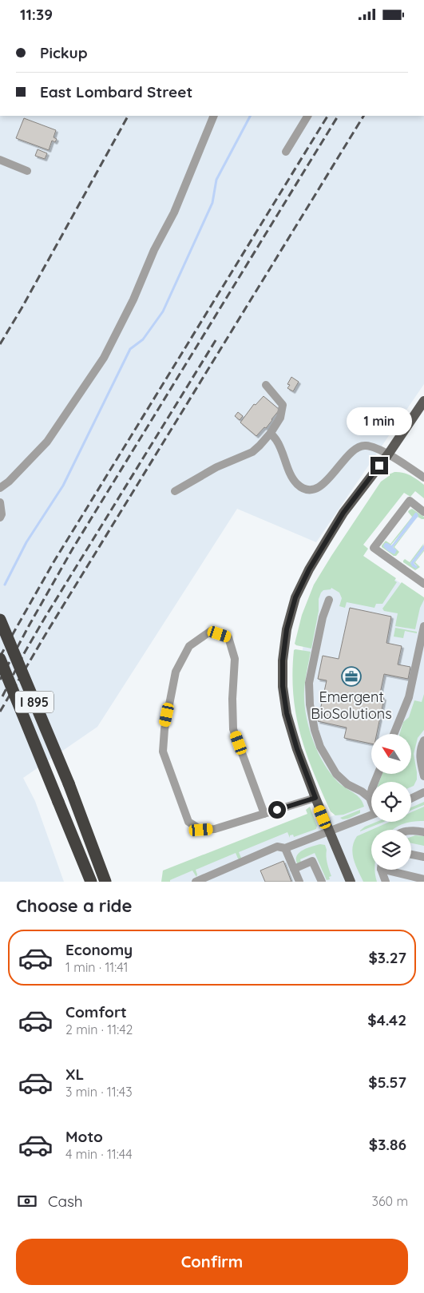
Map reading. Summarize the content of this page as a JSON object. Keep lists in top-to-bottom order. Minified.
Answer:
{"streets":{"highway":["I 895"]},"places":{"office":["Emergent BioSolutions"]},"north":"top left","page":{"status":"11:39","banner":["Pickup","East Lombard Street"],"bubble":"1 min","heading":"Choose a ride","list":[{"name":"Economy","note":"1 min · 11:41","value":"$3.27"},{"name":"Comfort","note":"2 min · 11:42","value":"$4.42"},{"name":"XL","note":"3 min · 11:43","value":"$5.57"},{"name":"Moto","note":"4 min · 11:44","value":"$3.86"}],"pay":["Cash","360 m"],"buttons":"Confirm"}}
